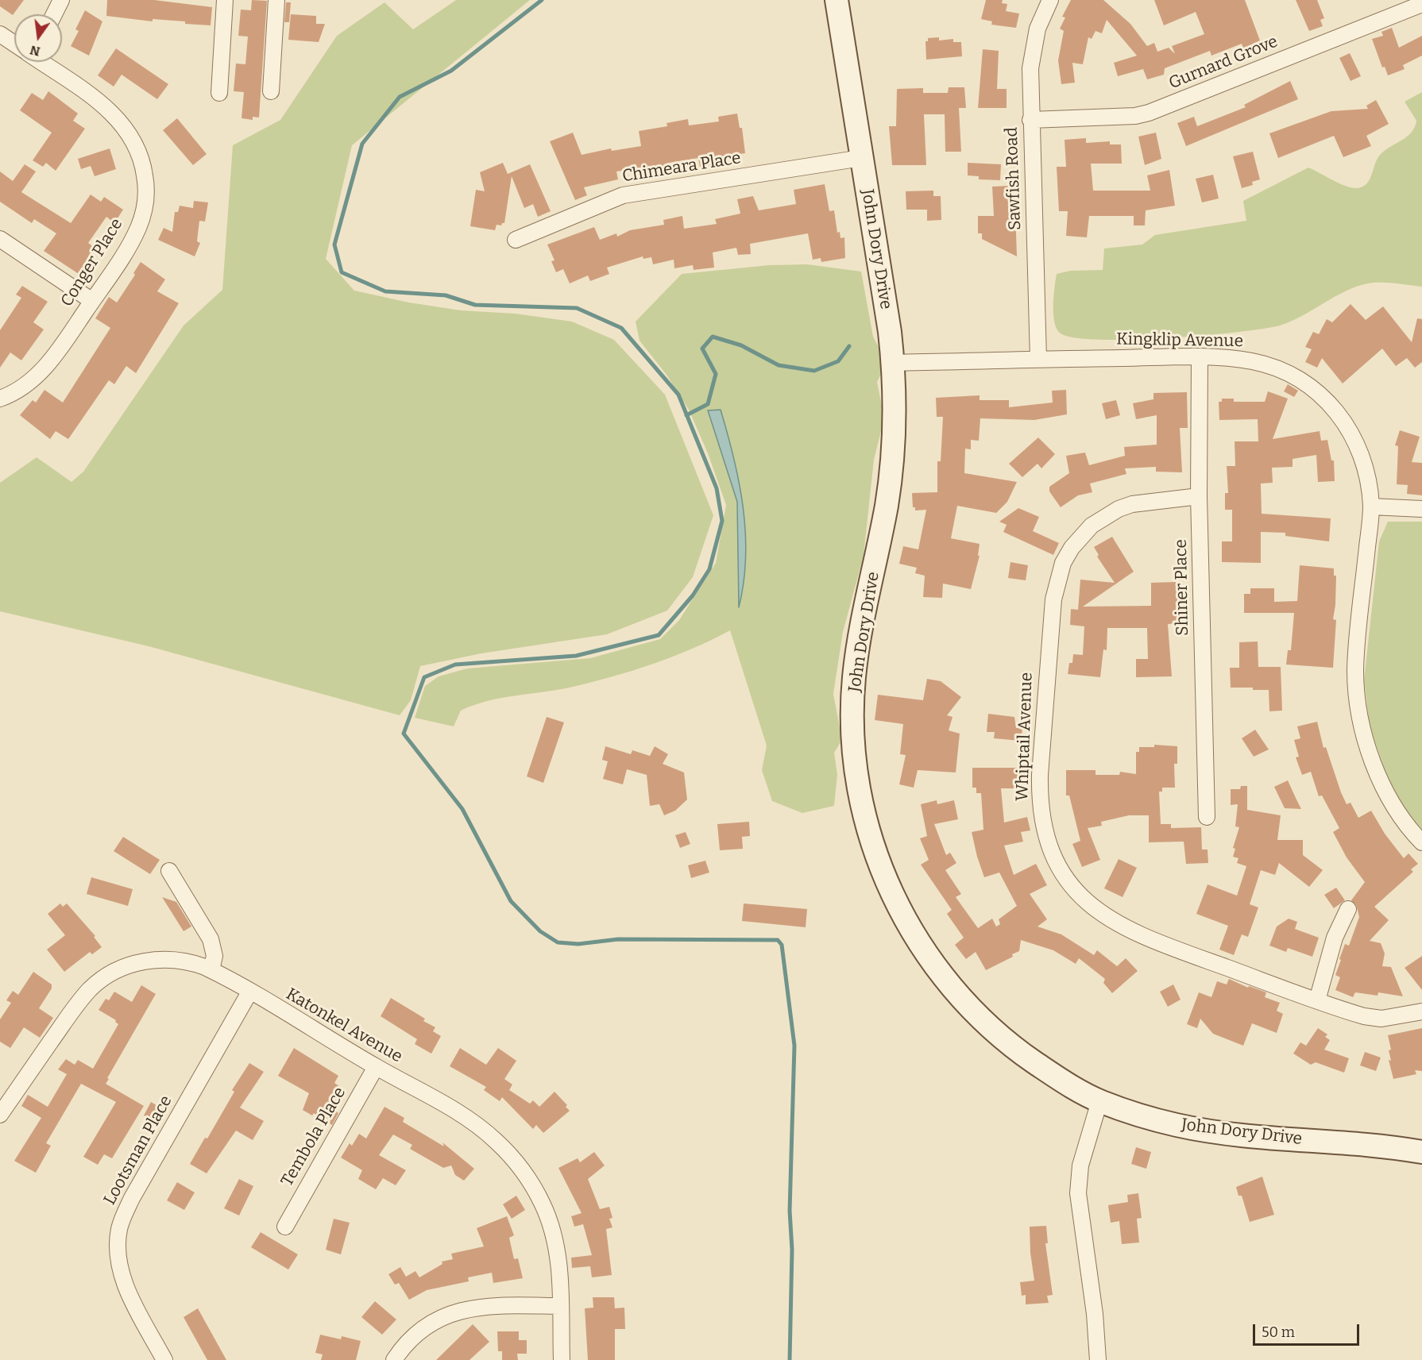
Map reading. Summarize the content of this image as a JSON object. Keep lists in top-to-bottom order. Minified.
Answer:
{"streets":{"street":["Gurnard Grove","Chimeara Place","Sawfish Road","John Dory Drive","Conger Place","Kingklip Avenue","Shiner Place","Whiptail Avenue","Katonkel Avenue","Tembola Place","Lootsman Place"]},"crossings":[["Gurnard Grove","Sawfish Road"],["Chimeara Place","John Dory Drive"],["Sawfish Road","Kingklip Avenue"],["John Dory Drive","Kingklip Avenue"],["Kingklip Avenue","Shiner Place"],["Shiner Place","Whiptail Avenue"],["Katonkel Avenue","Tembola Place"],["Katonkel Avenue","Lootsman Place"]],"scale_bar":"50 m","north":"bottom"}
